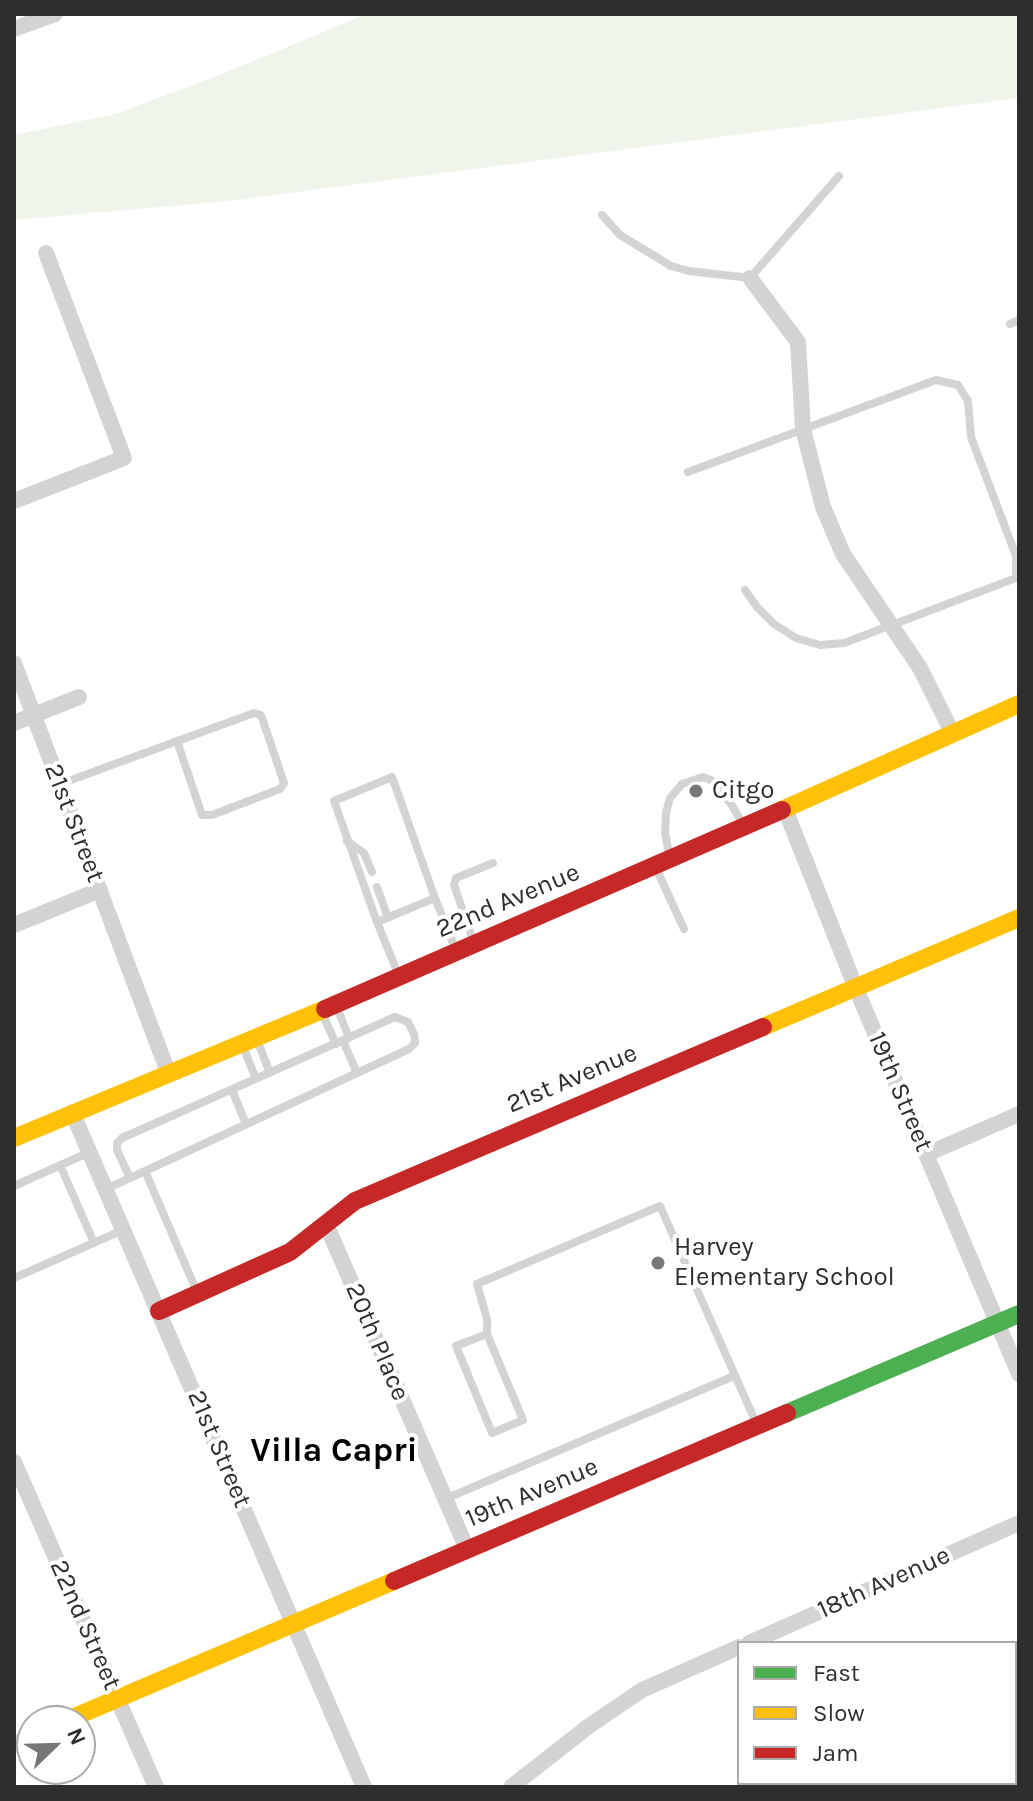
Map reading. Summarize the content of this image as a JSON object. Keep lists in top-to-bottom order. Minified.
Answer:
{"streets":{"street":["21st Street","22nd Avenue","21st Avenue","19th Street","20th Place","19th Avenue","18th Avenue","22nd Street"]},"crossings":[["21st Street","22nd Avenue"],["21st Street","21st Avenue"],["21st Street","19th Avenue"],["22nd Avenue","19th Street"],["21st Avenue","19th Street"],["21st Avenue","20th Place"],["19th Street","19th Avenue"],["20th Place","19th Avenue"],["19th Avenue","22nd Street"]],"districts":["Villa Capri"],"places":["Citgo","Harvey Elementary School"],"legend":["Fast","Slow","Jam"],"north":"top right"}
